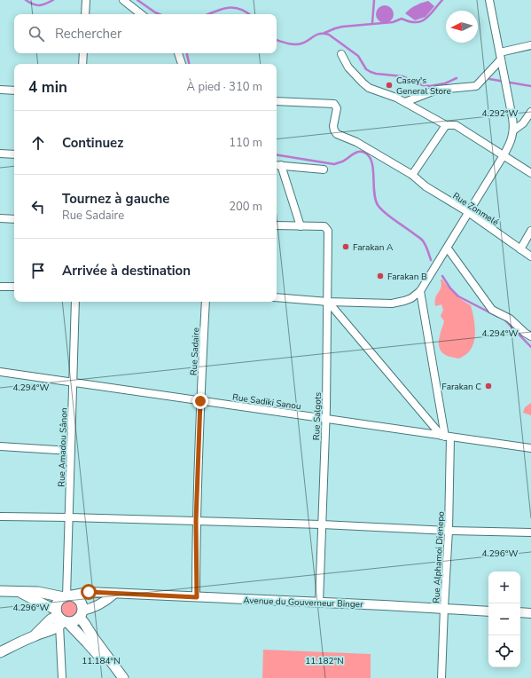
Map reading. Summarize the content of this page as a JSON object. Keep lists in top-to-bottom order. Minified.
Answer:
{"streets":{"main road":["Avenue du Gouverneur Binger"],"street":["Rue Zonmelé","Rue Sadaire","Rue Sadiki Sanou","Rue Salgots","Rue Amadou Sânon","Rue Alphamoi Dienepo"]},"crossings":[["Rue Sadaire","Rue Sadiki Sanou"],["Rue Sadaire","Avenue du Gouverneur Binger"],["Rue Sadiki Sanou","Rue Salgots"],["Rue Sadiki Sanou","Rue Amadou Sânon"],["Rue Sadiki Sanou","Rue Alphamoi Dienepo"],["Rue Salgots","Avenue du Gouverneur Binger"],["Rue Amadou Sânon","Avenue du Gouverneur Binger"],["Rue Alphamoi Dienepo","Avenue du Gouverneur Binger"]],"places":["Casey's General Store","Farakan A","Farakan B","Farakan C"],"north":"left","page":{"search":"Rechercher","heading":["4 min","À pied · 310 m"],"list":[["Continuez","110 m"],["Tournez à gauche","Rue Sadaire","200 m"],"Arrivée à destination"],"map_buttons":["+","−"]},"coordinates":["4.292°W","4.294°W","4.296°W","11.184°N","11.182°N"]}
